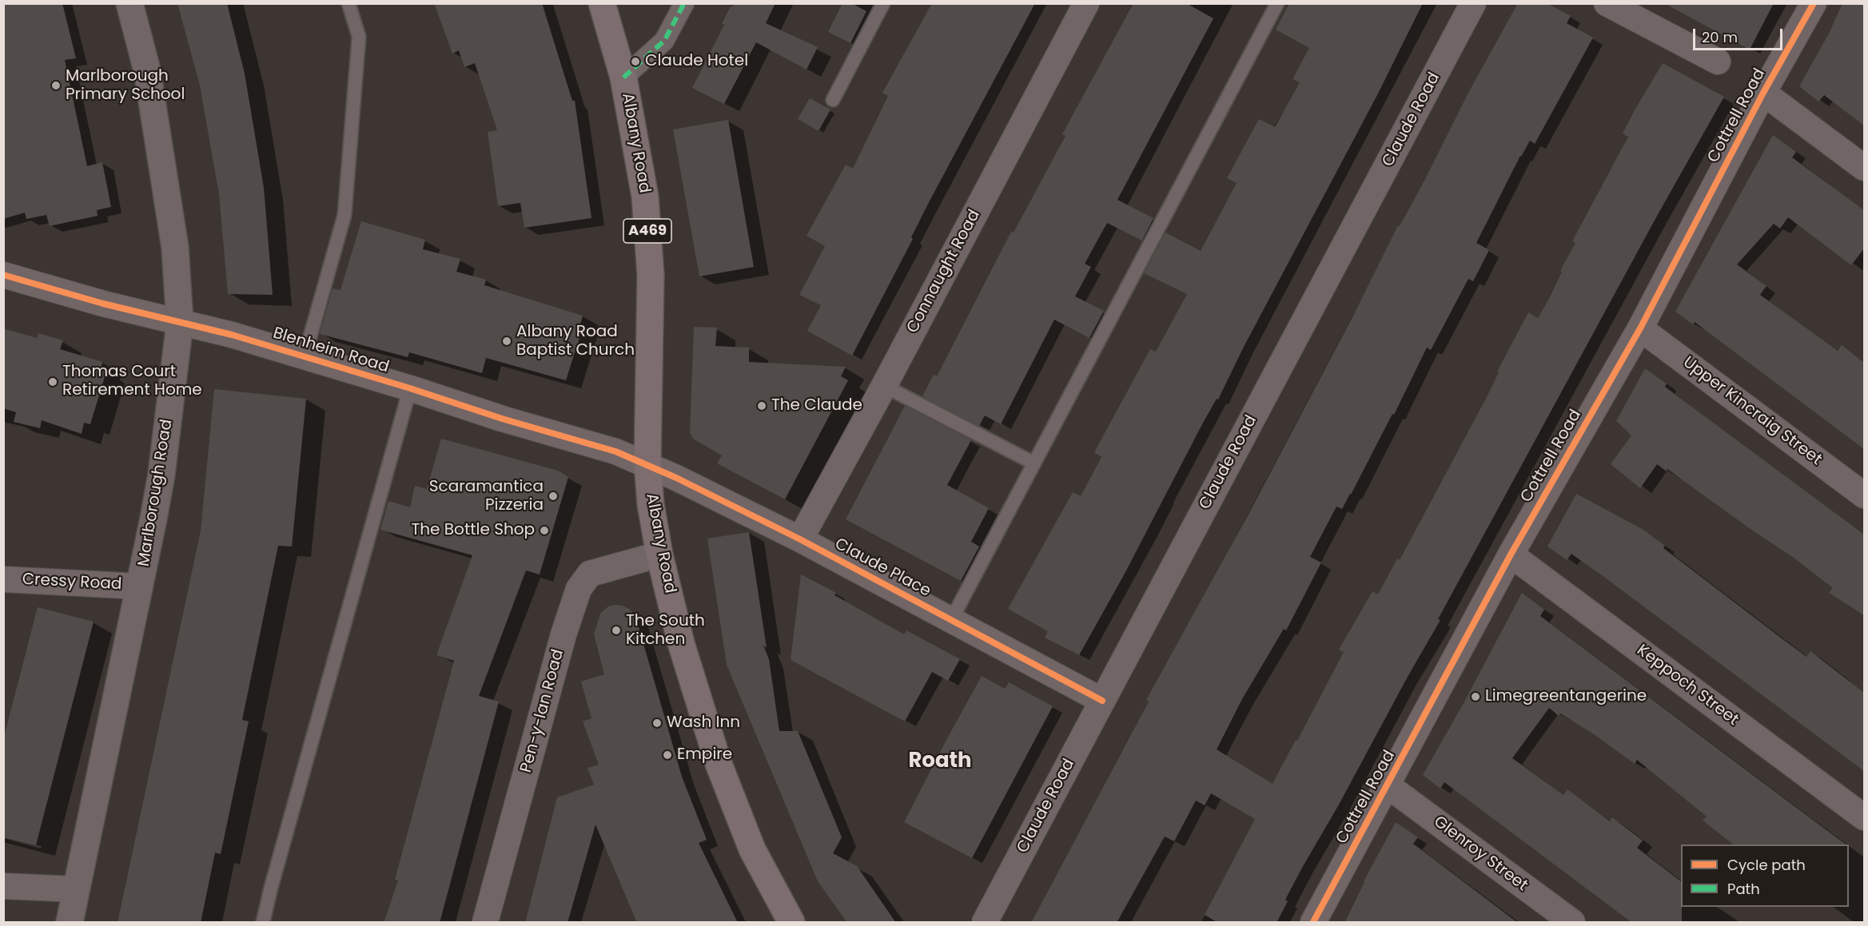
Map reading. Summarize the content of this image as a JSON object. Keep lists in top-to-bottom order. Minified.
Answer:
{"streets":{"main road":["Albany Road","A469"],"street":["Cottrell Road","Claude Road","Connaught Road","Blenheim Road","Upper Kincraig Street","Marlborough Road","Claude Place","Cressy Road","Keppoch Street","Pen-y-lan Road","Glenroy Street"]},"crossings":[["Cottrell Road","Upper Kincraig Street"],["Cottrell Road","Keppoch Street"],["Cottrell Road","Glenroy Street"],["Claude Road","Claude Place"],["Albany Road","Blenheim Road"],["Albany Road","Claude Place"],["Albany Road","Pen-y-lan Road"],["Connaught Road","Claude Place"],["Blenheim Road","Marlborough Road"],["Blenheim Road","Claude Place"],["Marlborough Road","Cressy Road"]],"districts":["Roath"],"places":["Claude Hotel","Marlborough Primary School","Albany Road Baptist Church","Thomas Court Retirement Home","The Claude","Scaramantica Pizzeria","The Bottle Shop","The South Kitchen","Limegreentangerine","Wash Inn","Empire"],"legend":["Cycle path","Path"],"scale_bar":"20 m"}
